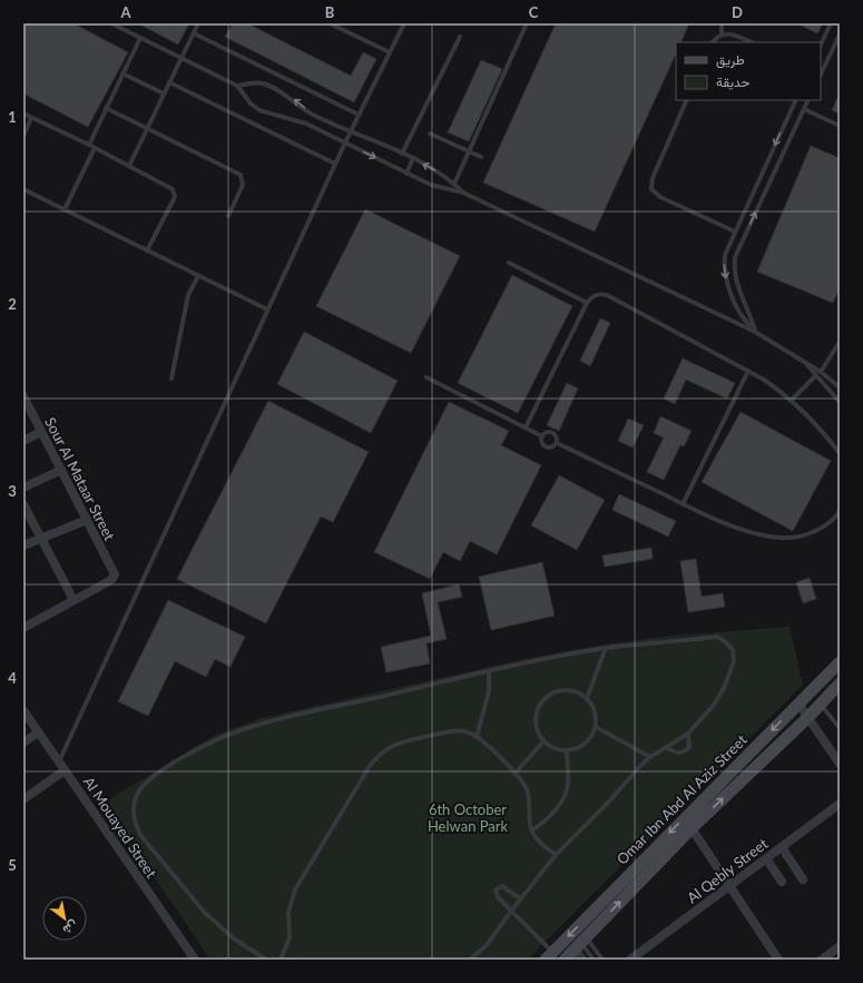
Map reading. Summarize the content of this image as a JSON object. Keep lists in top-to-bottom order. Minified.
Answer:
{"streets":{"main road":["Omar Ibn Abd Al Aziz Street"],"street":["Sour Al Mataar Street","Al Mouayed Street","Al Qebly Street"]},"parks":["6th October Helwan Park"],"legend":["طريق","حديقة"],"north":"bottom right","grid":{"columns":["A","B","C","D"],"rows":["1","2","3","4","5"]}}
